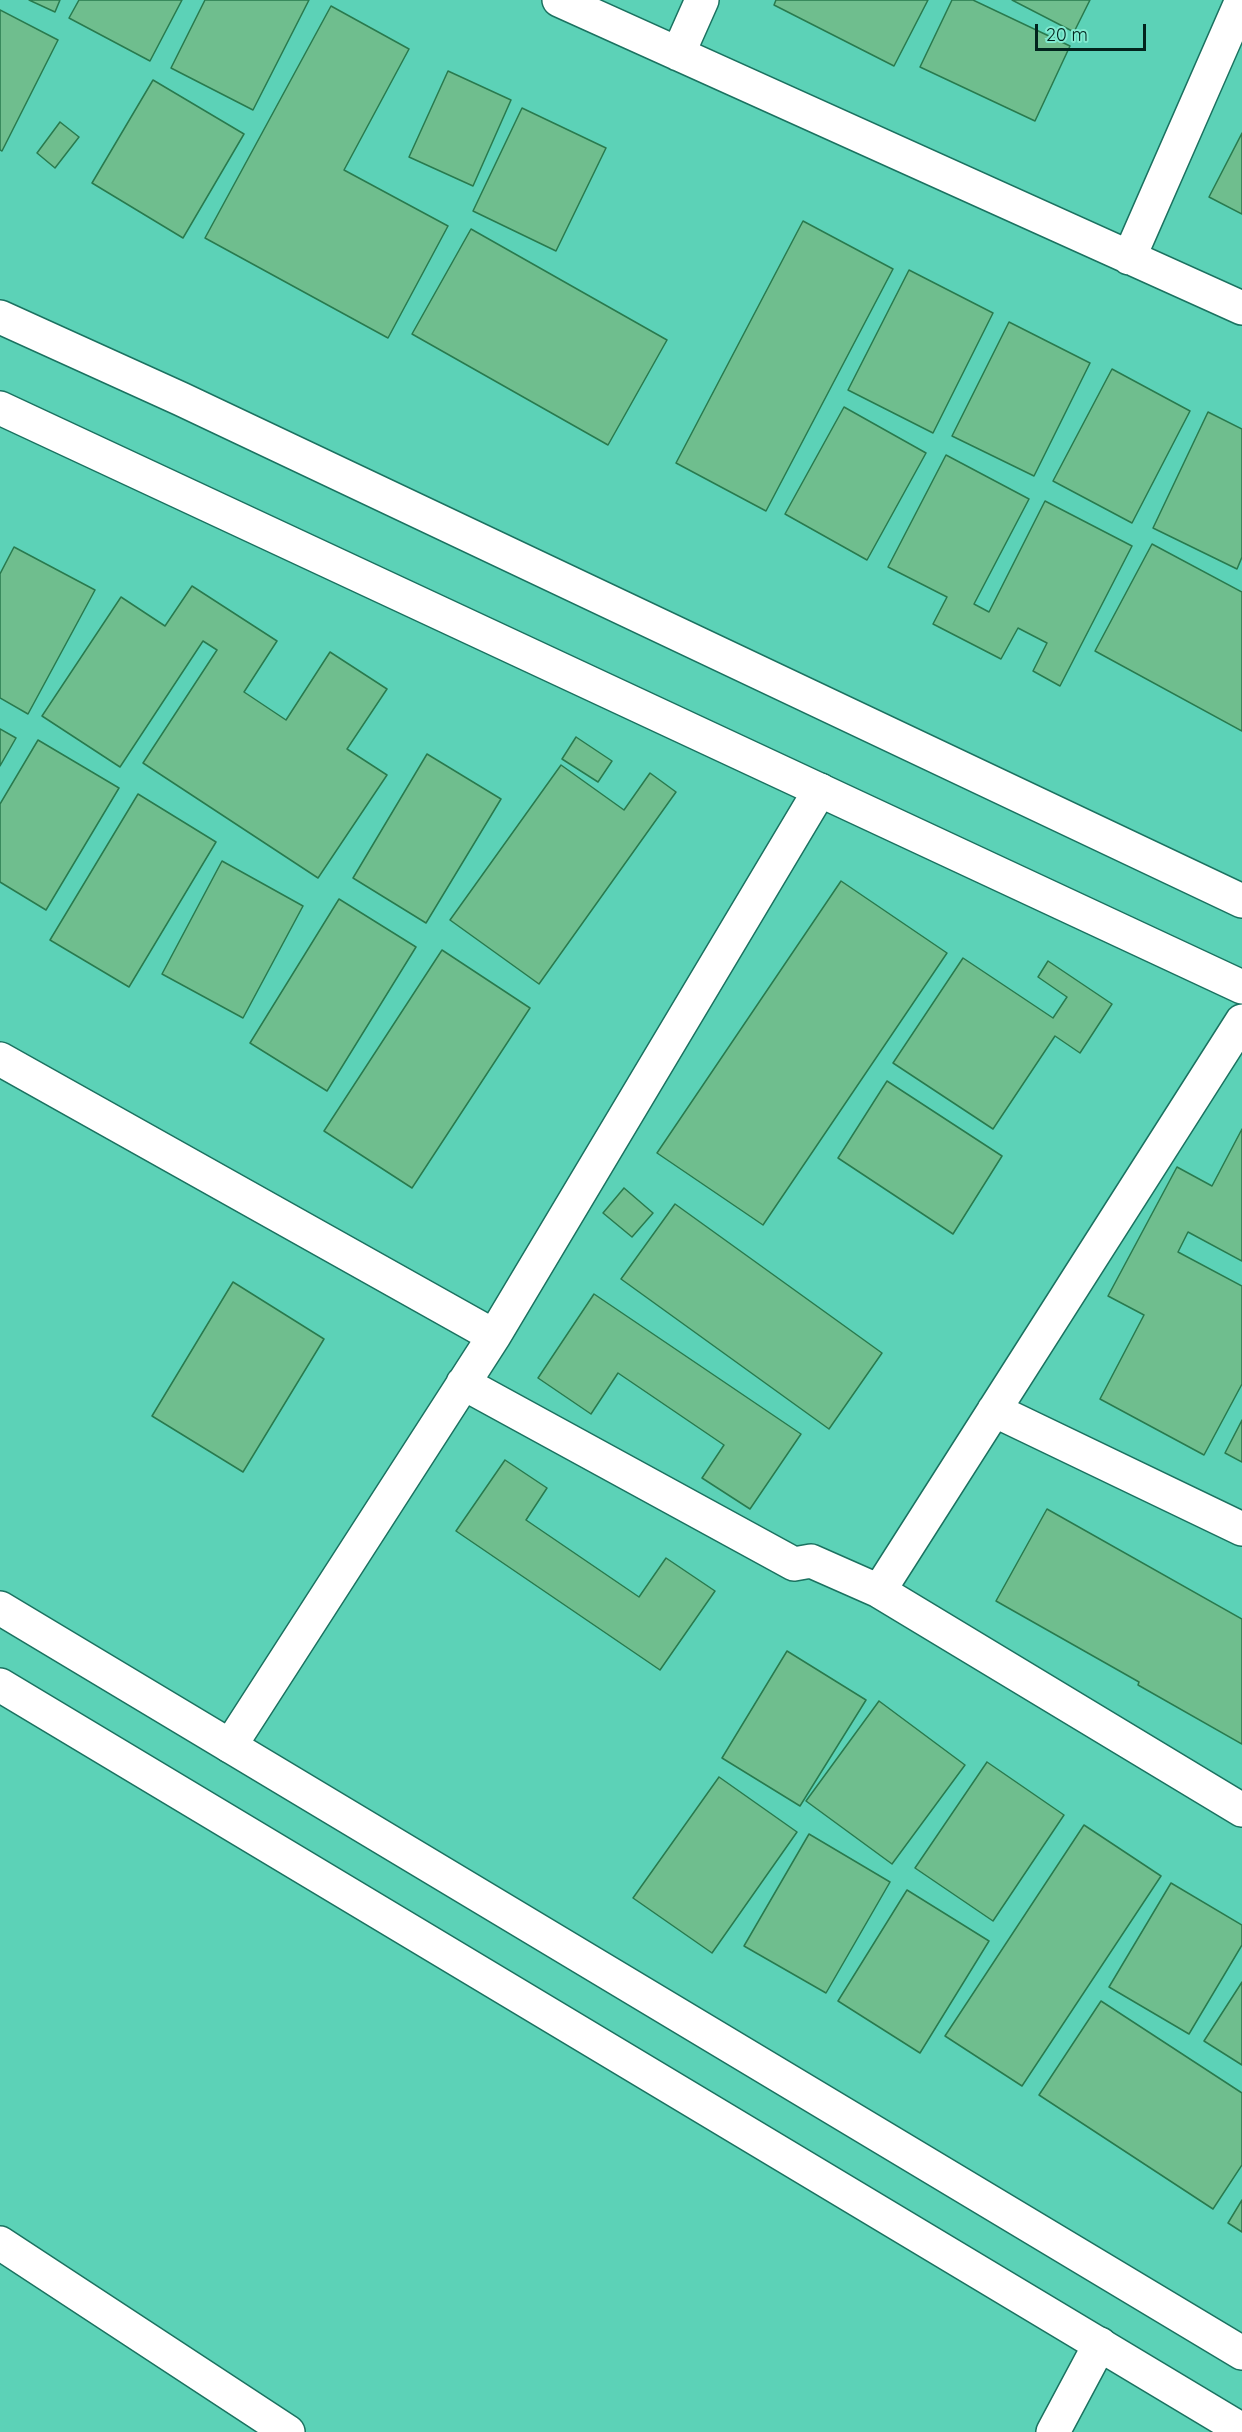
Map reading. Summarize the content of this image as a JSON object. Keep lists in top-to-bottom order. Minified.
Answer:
{"scale_bar":"20 m"}
